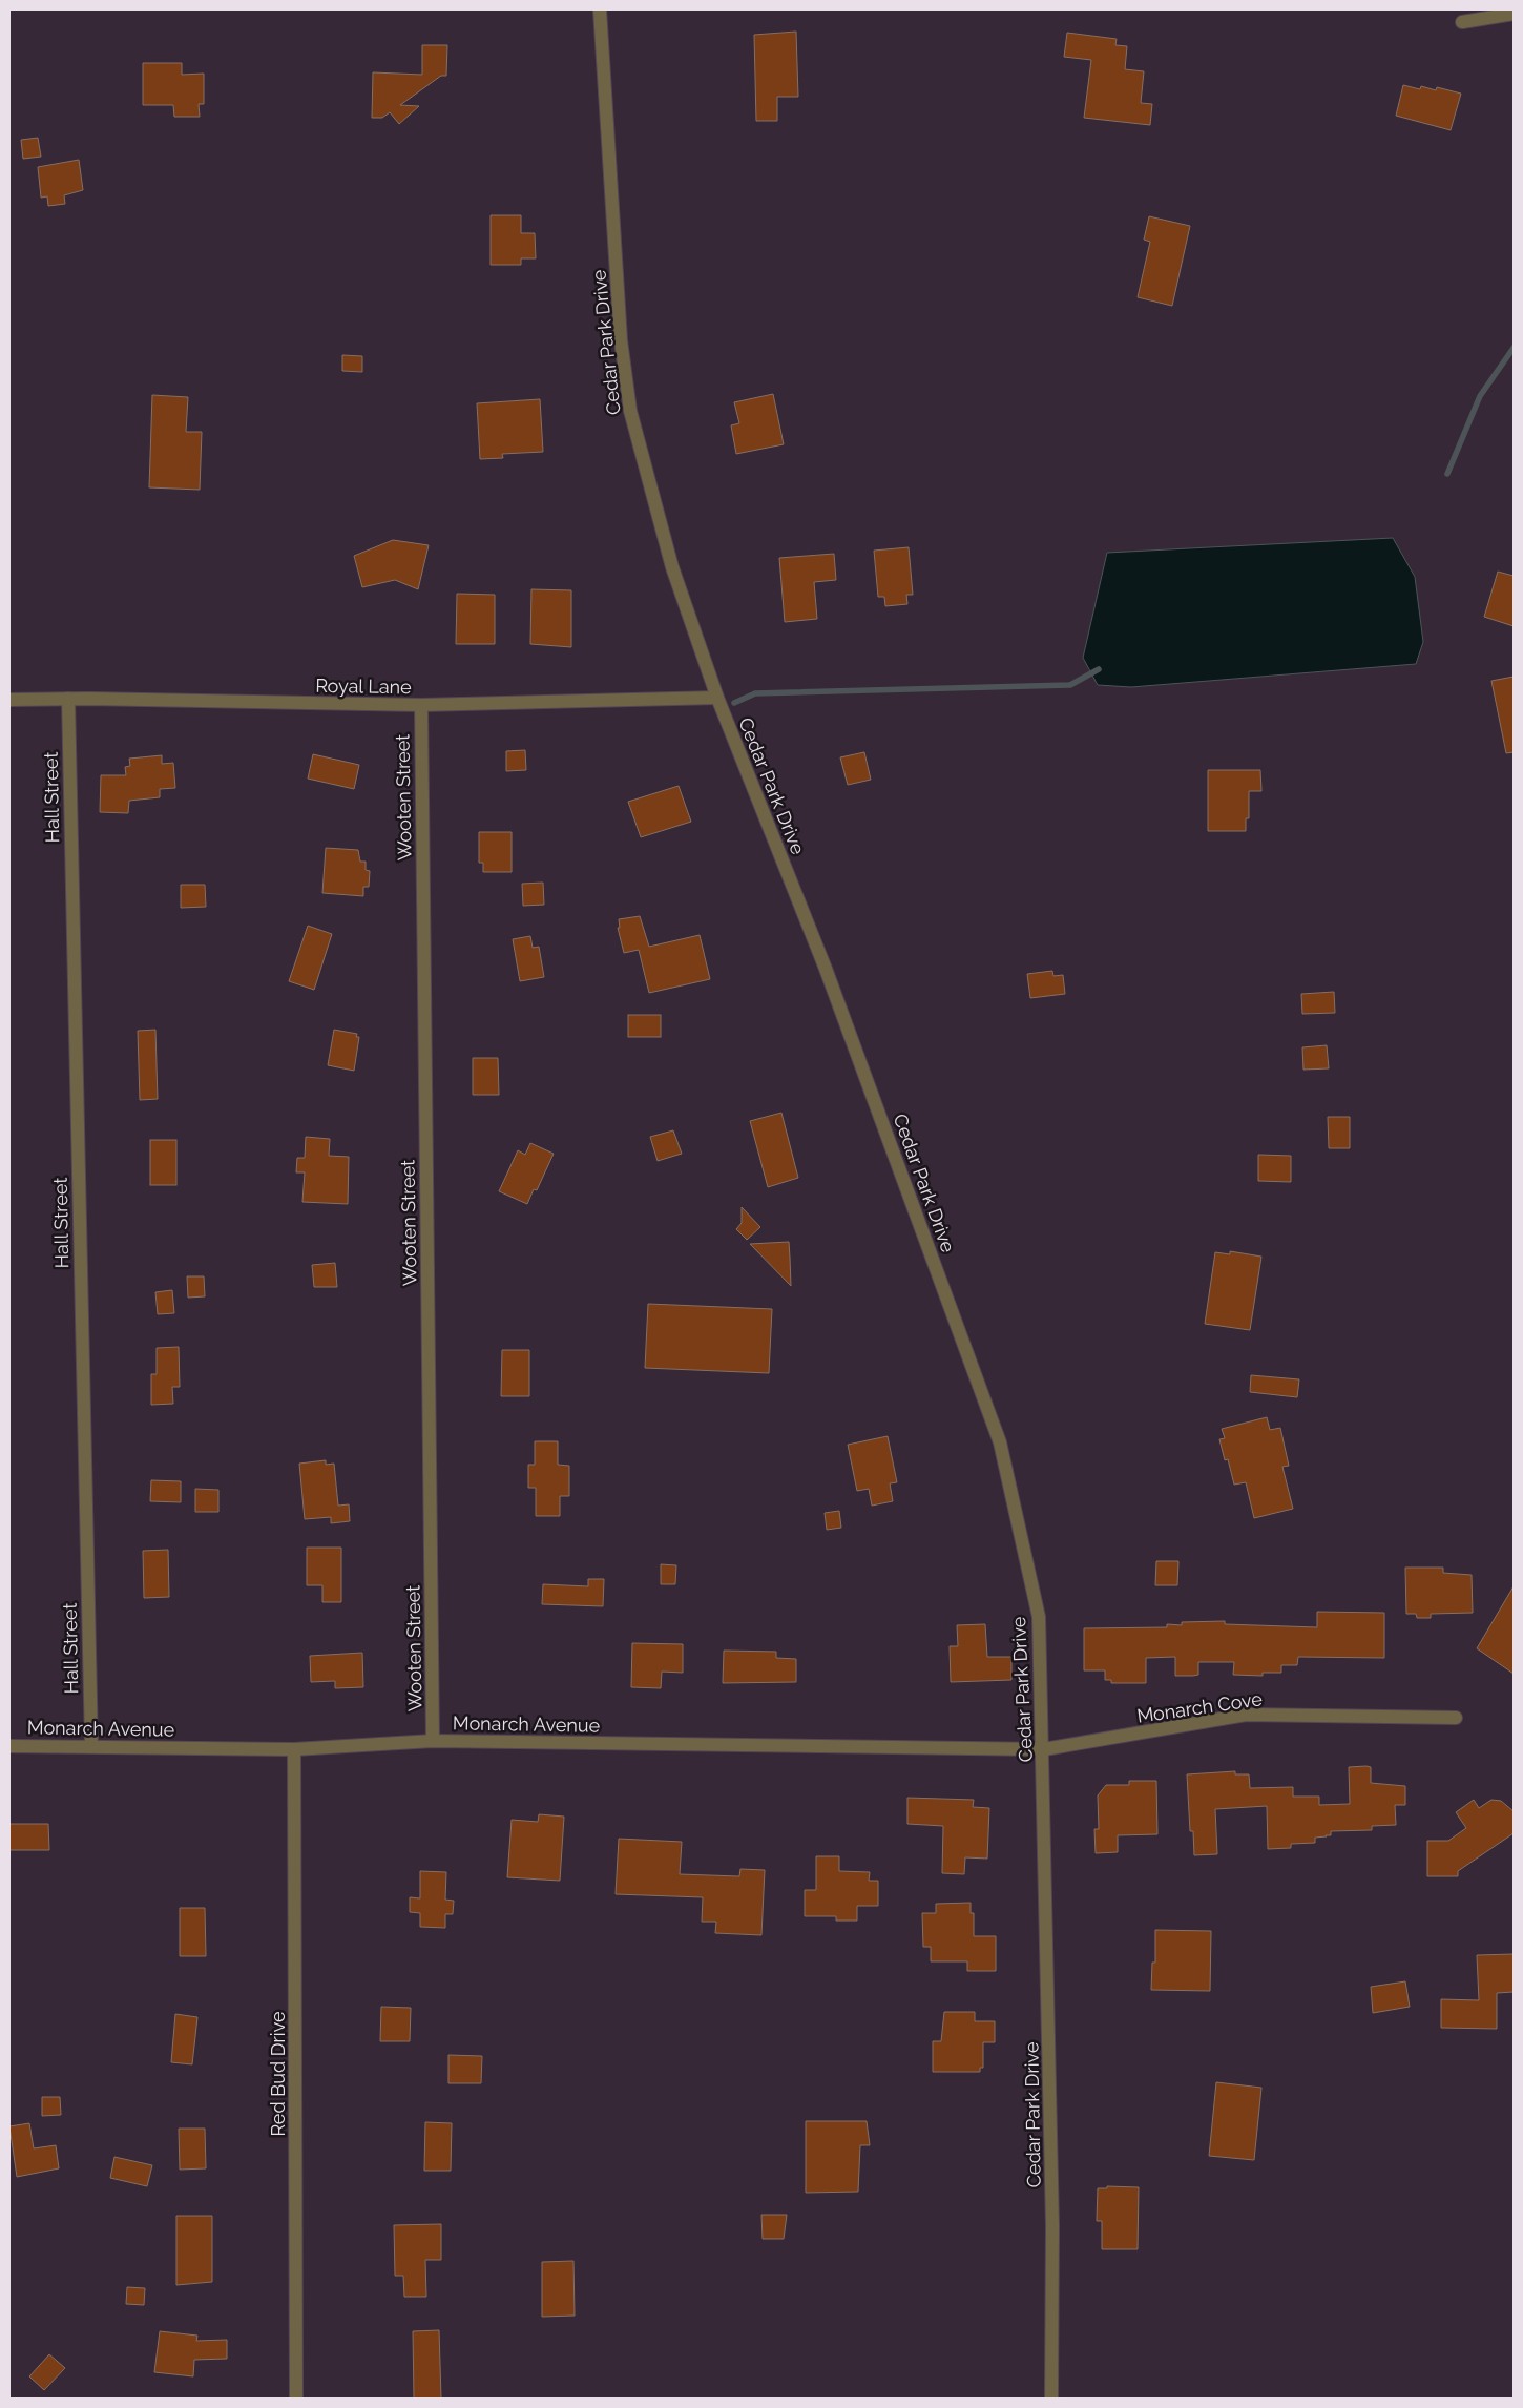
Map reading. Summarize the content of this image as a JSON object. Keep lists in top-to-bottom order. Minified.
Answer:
{"streets":{"street":["Cedar Park Drive","Royal Lane","Hall Street","Wooten Street","Monarch Cove","Monarch Avenue","Red Bud Drive"]},"crossings":[["Cedar Park Drive","Royal Lane"],["Cedar Park Drive","Monarch Cove"],["Cedar Park Drive","Monarch Avenue"],["Royal Lane","Hall Street"],["Royal Lane","Wooten Street"],["Hall Street","Monarch Avenue"],["Wooten Street","Monarch Avenue"],["Monarch Cove","Monarch Avenue"],["Monarch Avenue","Red Bud Drive"]]}
